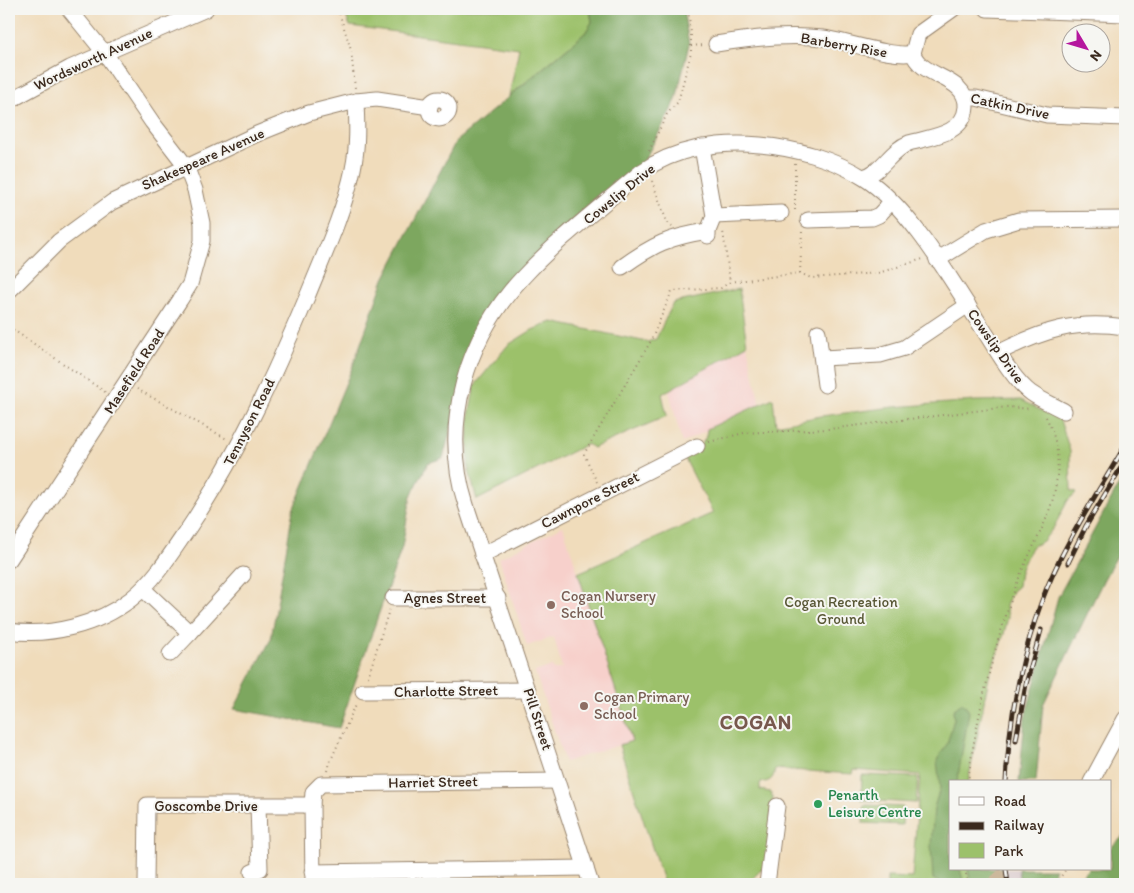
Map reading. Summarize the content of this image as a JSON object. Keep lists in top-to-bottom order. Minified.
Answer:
{"streets":{"street":["Barberry Rise","Wordsworth Avenue","Catkin Drive","Shakespeare Avenue","Cowslip Drive","Masefield Road","Tennyson Road","Cawnpore Street","Agnes Street","Charlotte Street","Pill Street","Harriet Street","Goscombe Drive"]},"crossings":[["Barberry Rise","Catkin Drive"],["Wordsworth Avenue","Masefield Road"],["Shakespeare Avenue","Masefield Road"],["Shakespeare Avenue","Tennyson Road"],["Cowslip Drive","Cawnpore Street"],["Cowslip Drive","Pill Street"],["Cawnpore Street","Pill Street"],["Agnes Street","Pill Street"],["Charlotte Street","Pill Street"],["Pill Street","Harriet Street"],["Harriet Street","Goscombe Drive"]],"districts":["COGAN"],"parks":["Cogan Recreation Ground"],"places":["Cogan Nursery School","Cogan Primary School","Penarth Leisure Centre"],"legend":["Road","Railway","Park"],"north":"bottom right"}
